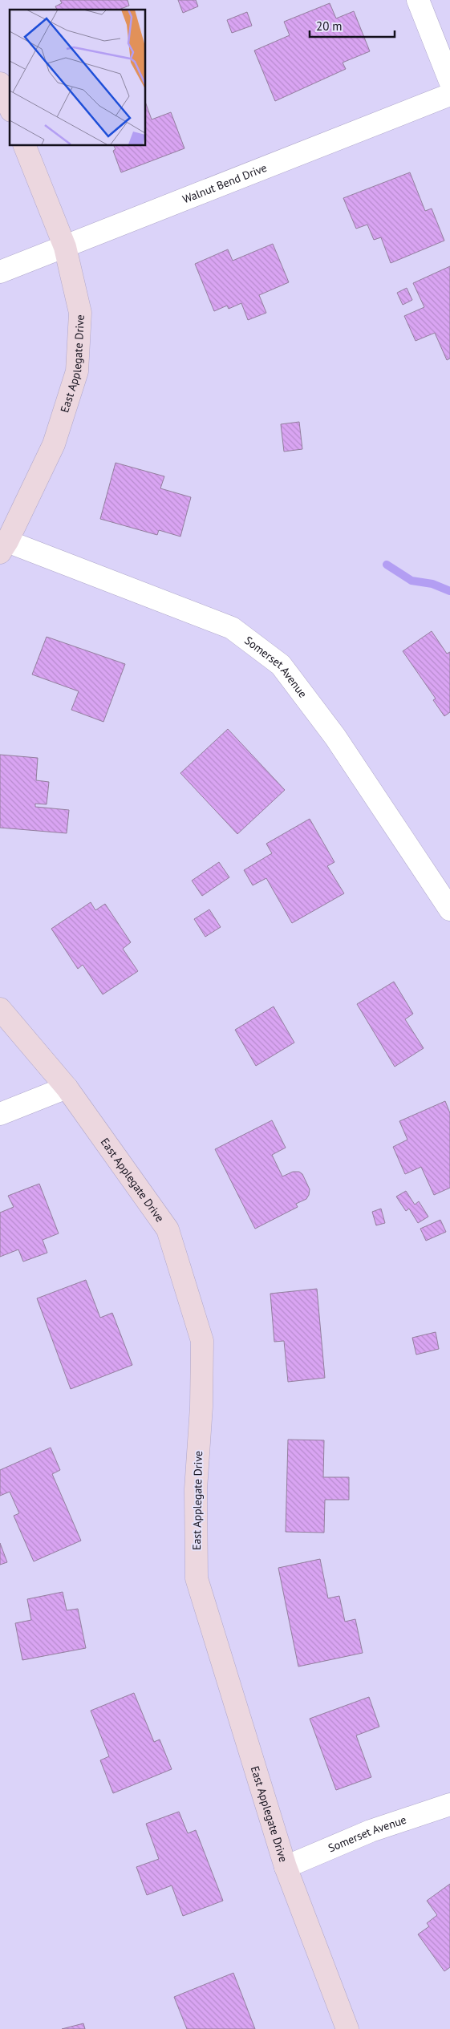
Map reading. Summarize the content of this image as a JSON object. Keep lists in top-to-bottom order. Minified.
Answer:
{"streets":{"street":["Walnut Bend Drive","East Applegate Drive","Somerset Avenue"]},"crossings":[["Walnut Bend Drive","East Applegate Drive"],["East Applegate Drive","Somerset Avenue"]],"scale_bar":"20 m"}
